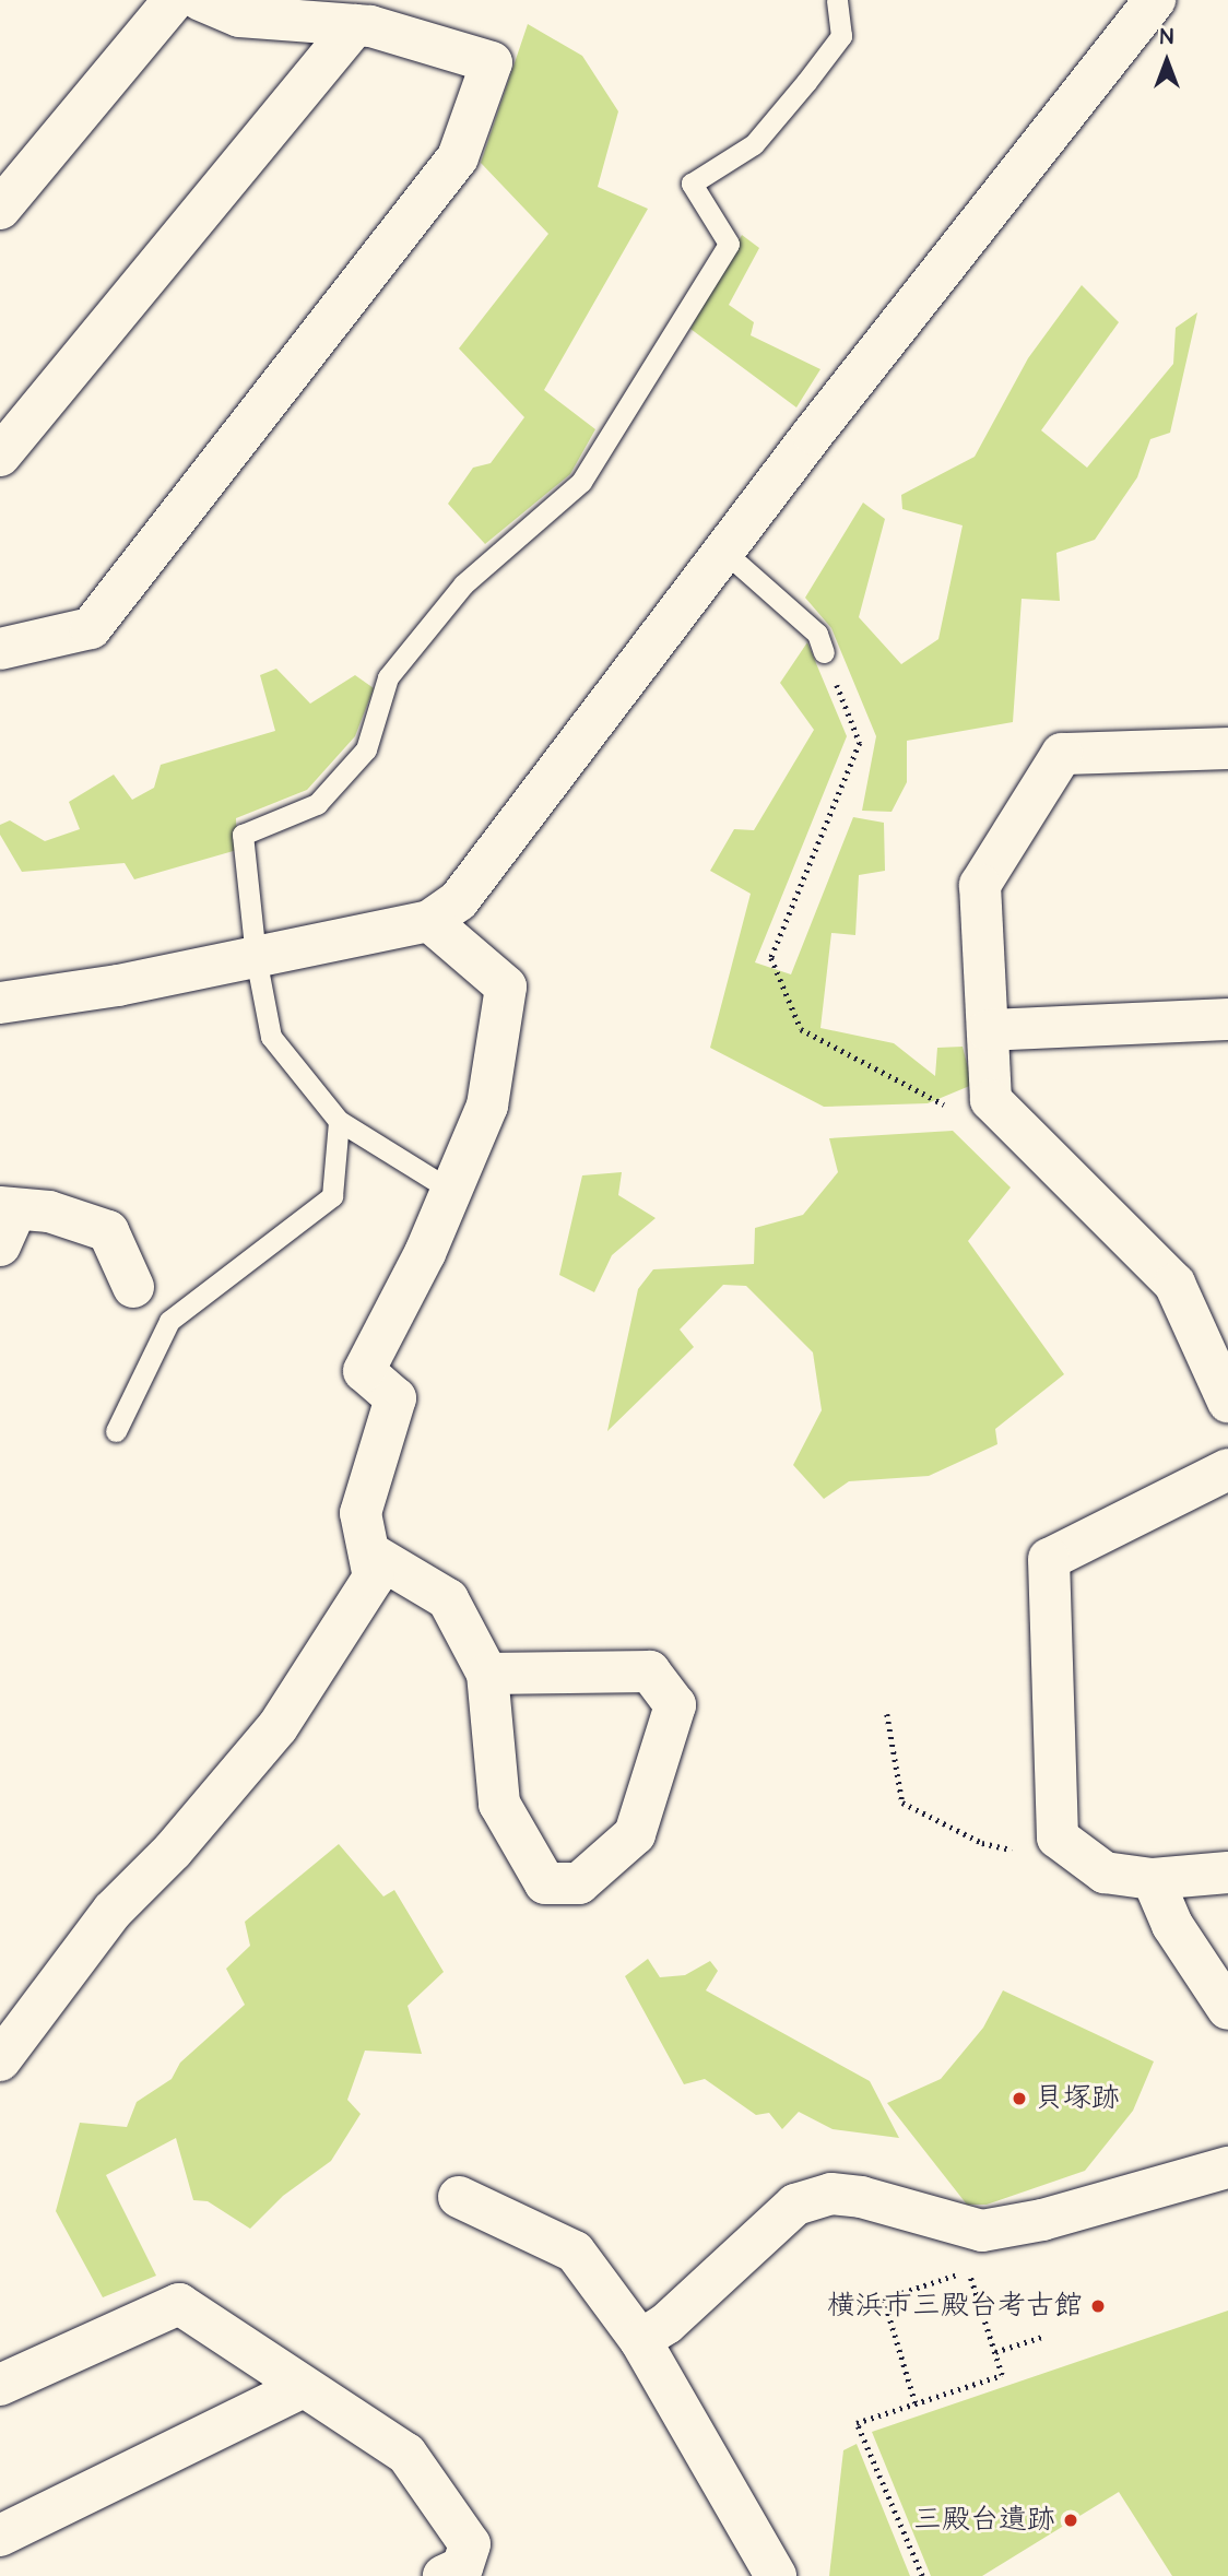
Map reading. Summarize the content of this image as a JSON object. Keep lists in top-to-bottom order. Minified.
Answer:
{"places":["貝塚跡","横浜市三殿台考古館","三殿台遺跡"],"north":"top"}
